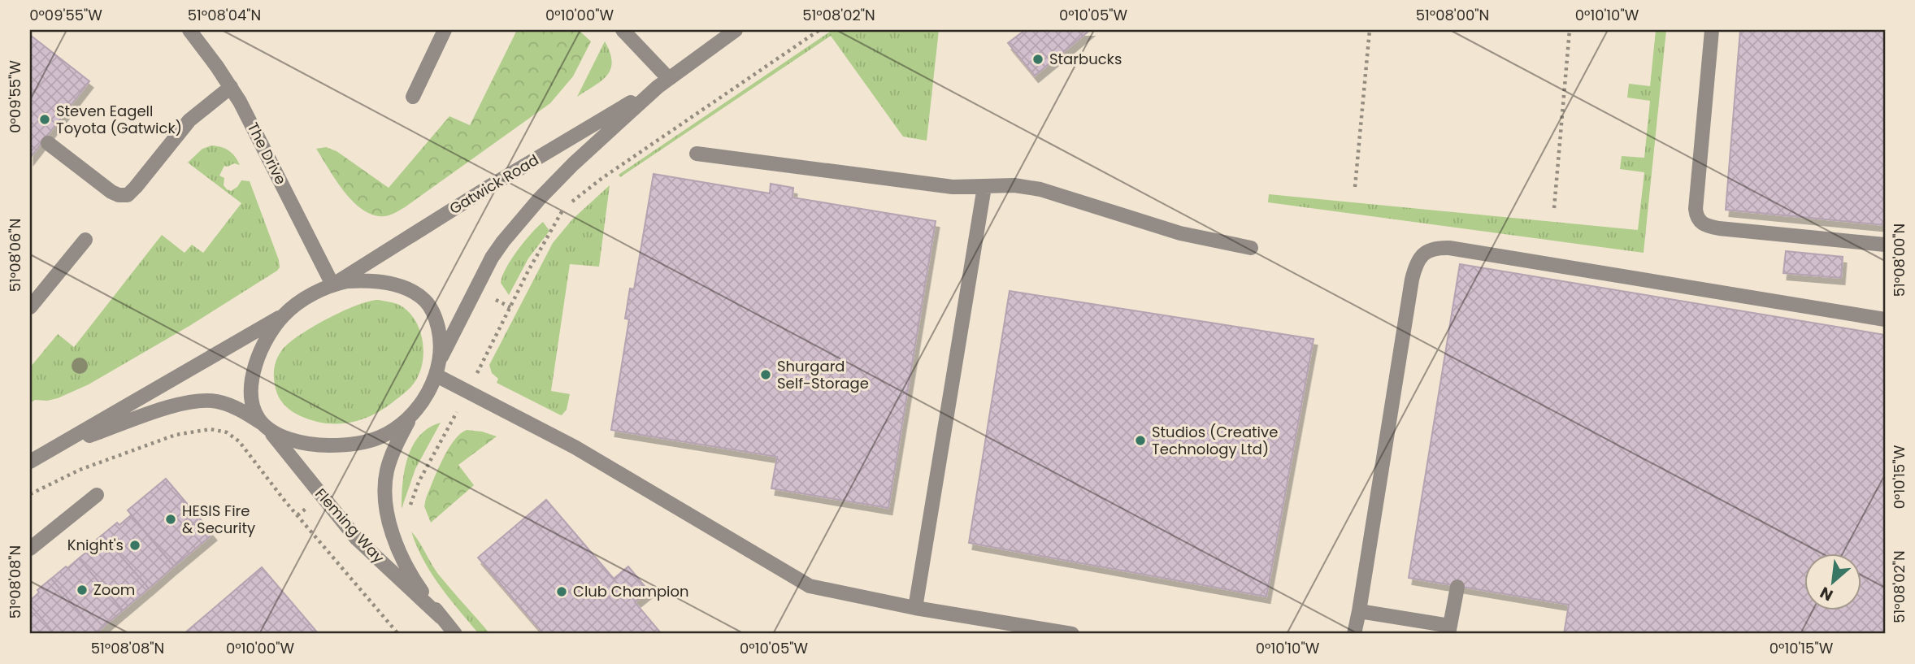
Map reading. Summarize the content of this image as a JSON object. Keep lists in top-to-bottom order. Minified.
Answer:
{"streets":{"street":["The Drive","Gatwick Road","Fleming Way"]},"crossings":[["The Drive","Gatwick Road"],["The Drive","Fleming Way"],["Gatwick Road","Fleming Way"]],"places":["Starbucks","Steven Eagell Toyota (Gatwick)","Shurgard Self-Storage","Studios (Creative Technology Ltd)","HESIS Fire & Security","Knight's","Zoom","Club Champion"],"north":"bottom left","coordinates":["0°09'55\"W","51°08'04\"N","0°10'00\"W","51°08'02\"N","0°10'05\"W","51°08'00\"N","0°10'10\"W","51°08'06\"N","0°10'15\"W","51°08'08\"N"]}
